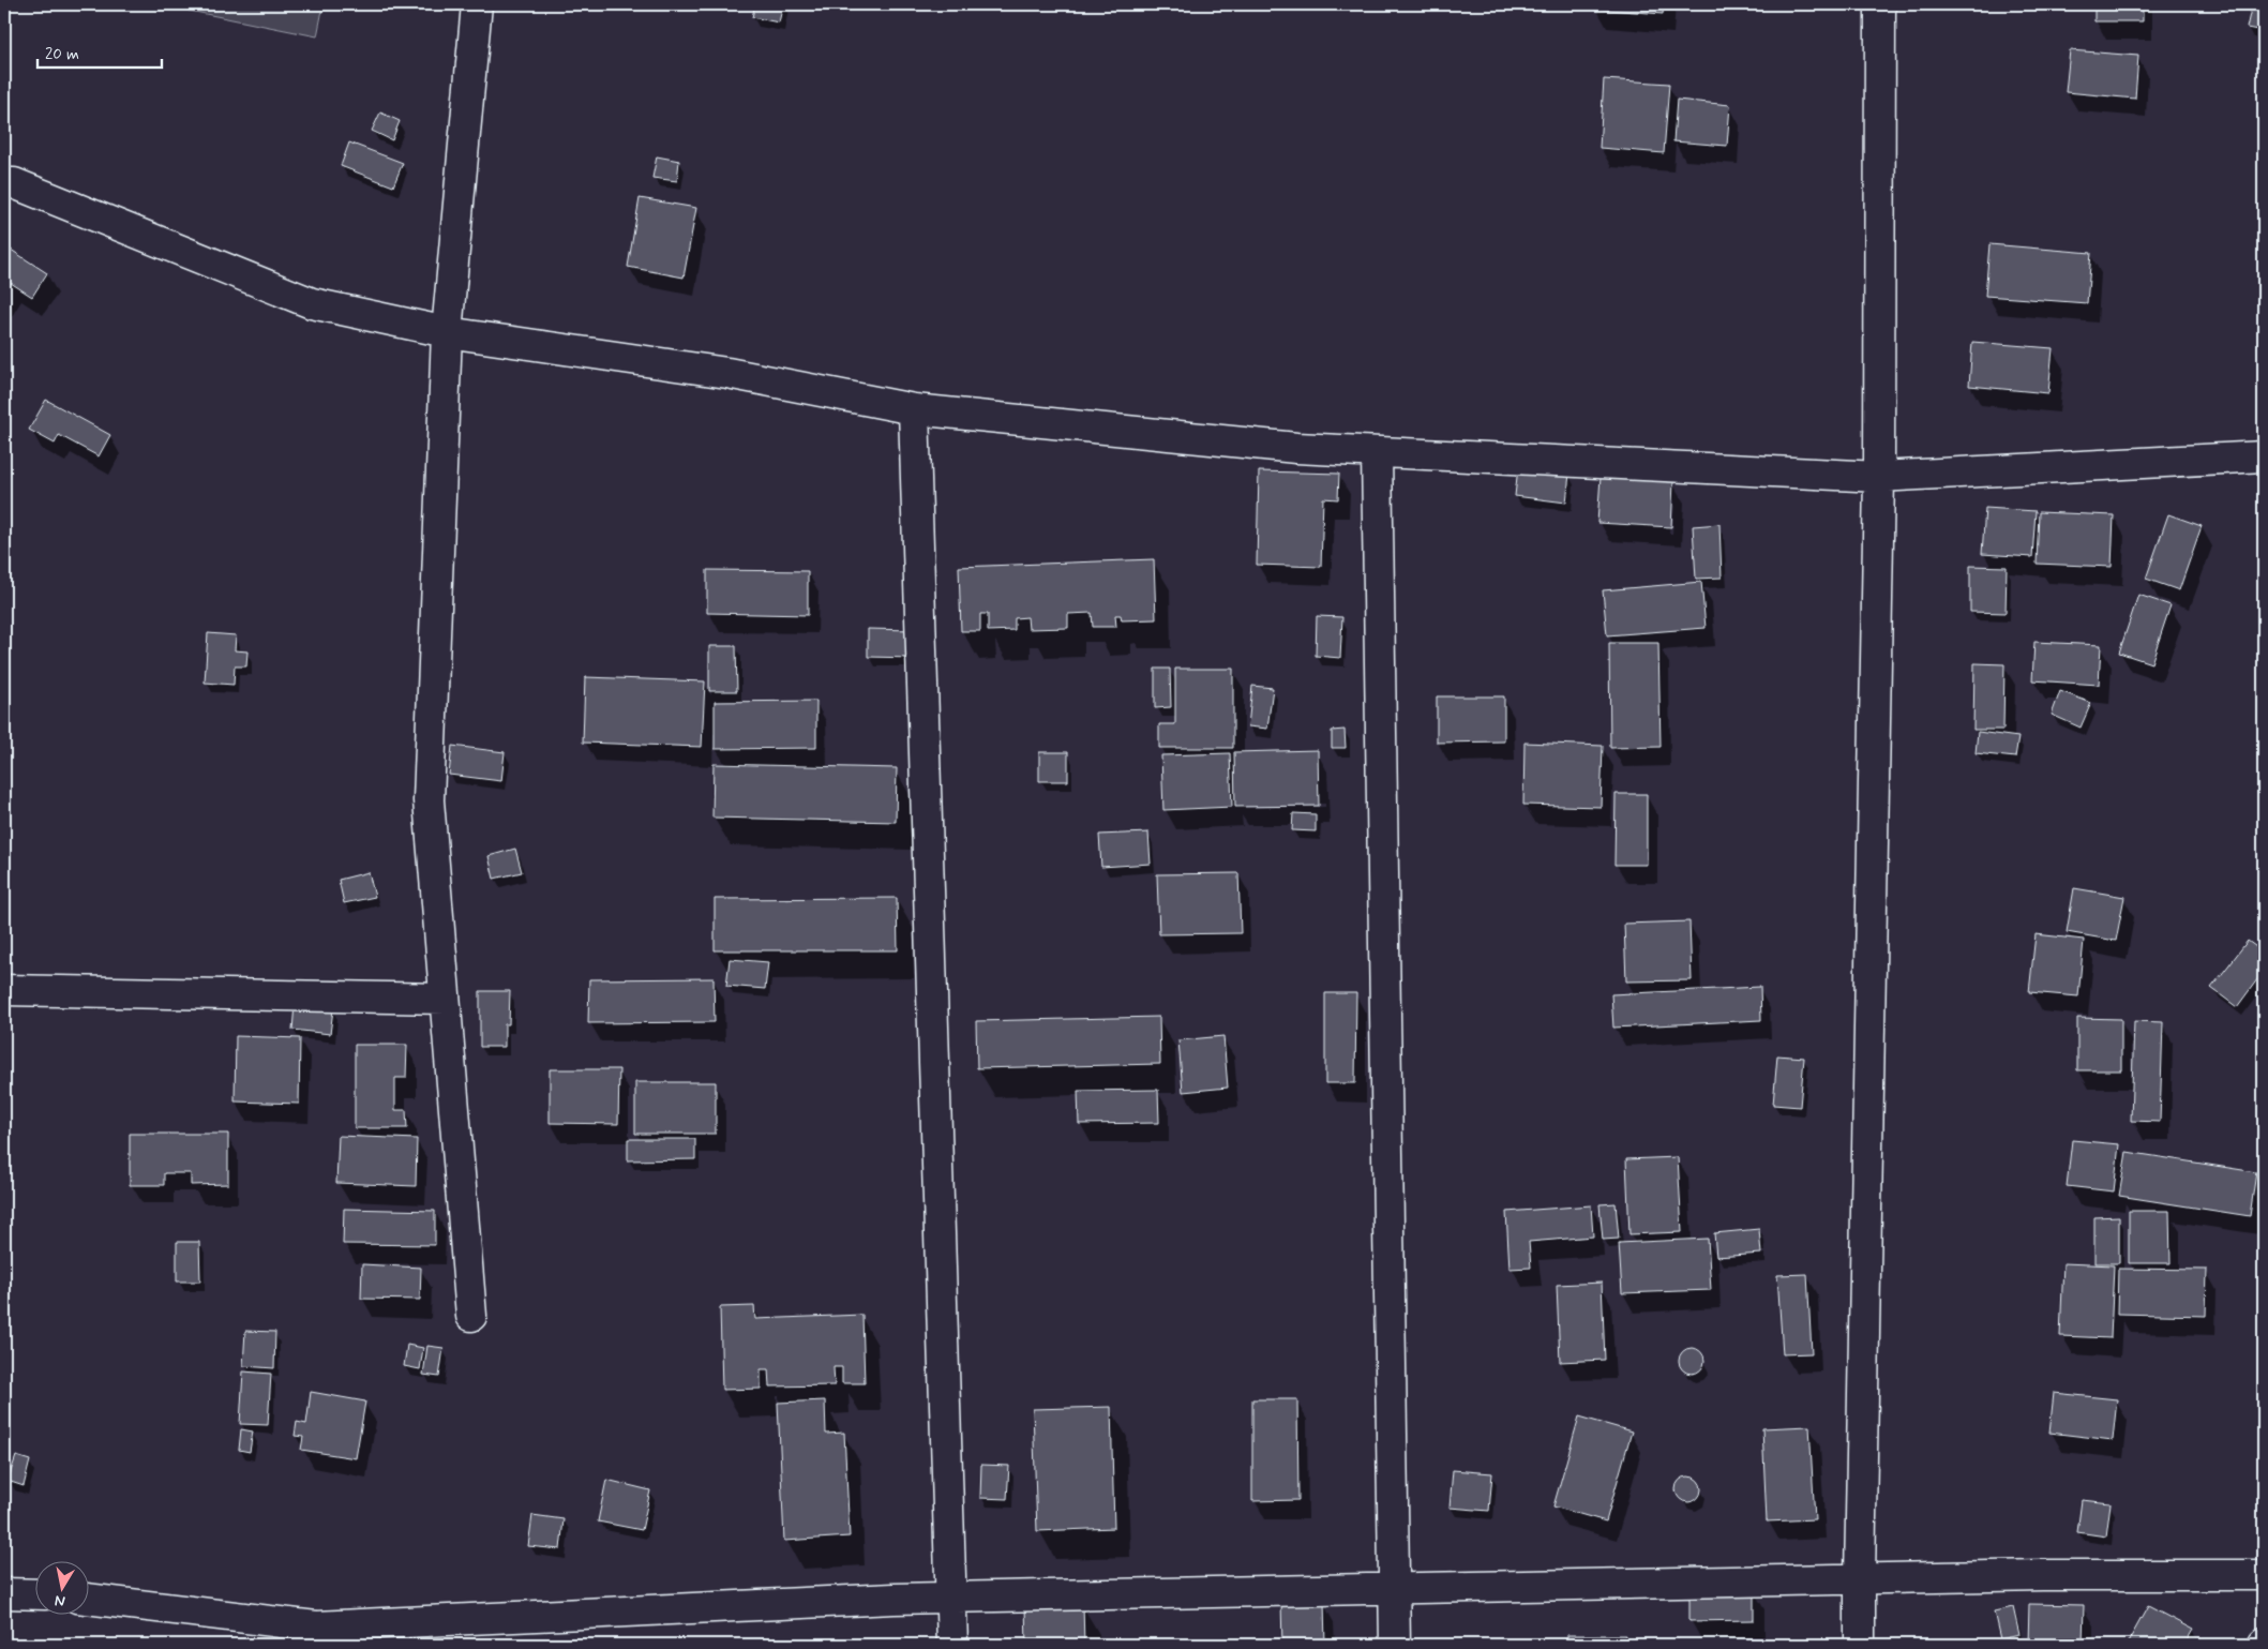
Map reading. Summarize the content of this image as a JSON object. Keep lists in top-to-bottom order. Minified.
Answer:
{"scale_bar":"20 m","north":"bottom"}
